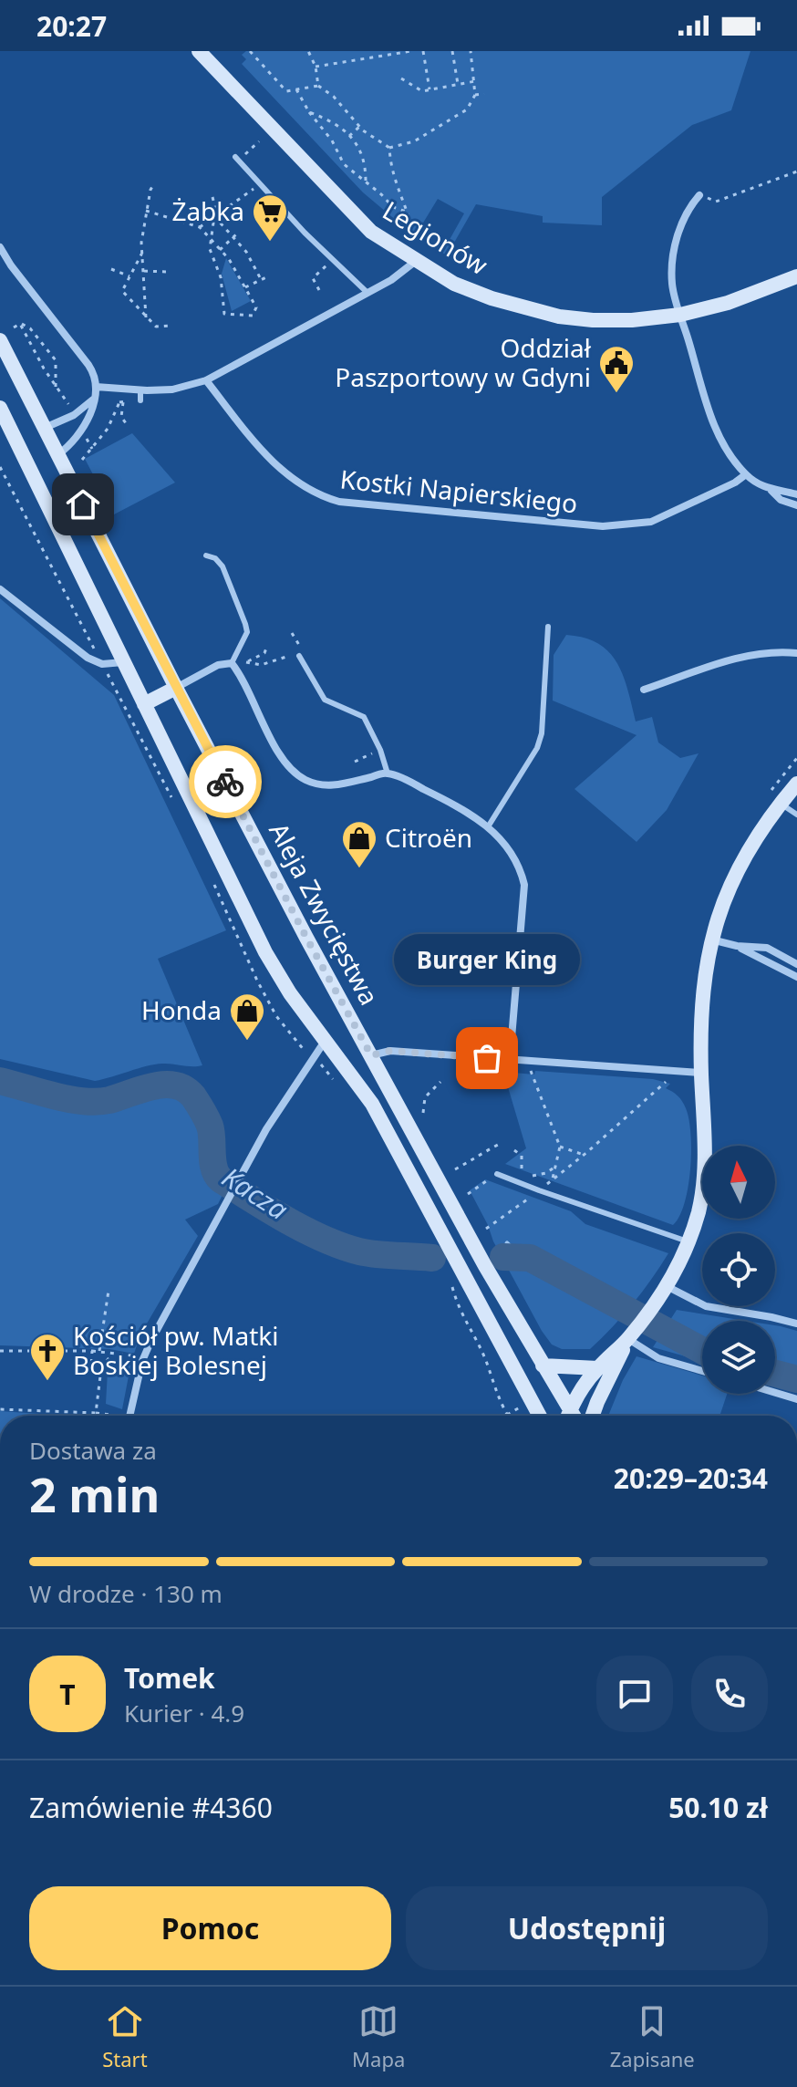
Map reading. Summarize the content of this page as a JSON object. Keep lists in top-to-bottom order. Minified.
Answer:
{"streets":{"main road":["Legionów","Aleja Zwycięstwa"],"street":["Kostki Napierskiego"]},"water":["Kacza"],"places":{"supermarket":["Żabka"],"public building":["Oddział Paszportowy w Gdyni"],"shop":["Citroën","Honda"],"other":["Burger King"],"church":["Kościół pw. Matki Boskiej Bolesnej"]},"north":"top","page":{"status":"20:27","bubble":"Burger King","heading":["2 min","Dostawa za","20:29–20:34"],"panel":["Tomek","Kurier · 4.9","Zamówienie #4360","50.10 zł"],"bar":"W drodze · 130 m","round":"T","buttons":["Pomoc","Udostępnij"],"tabs":["Start","Mapa","Zapisane"]}}
